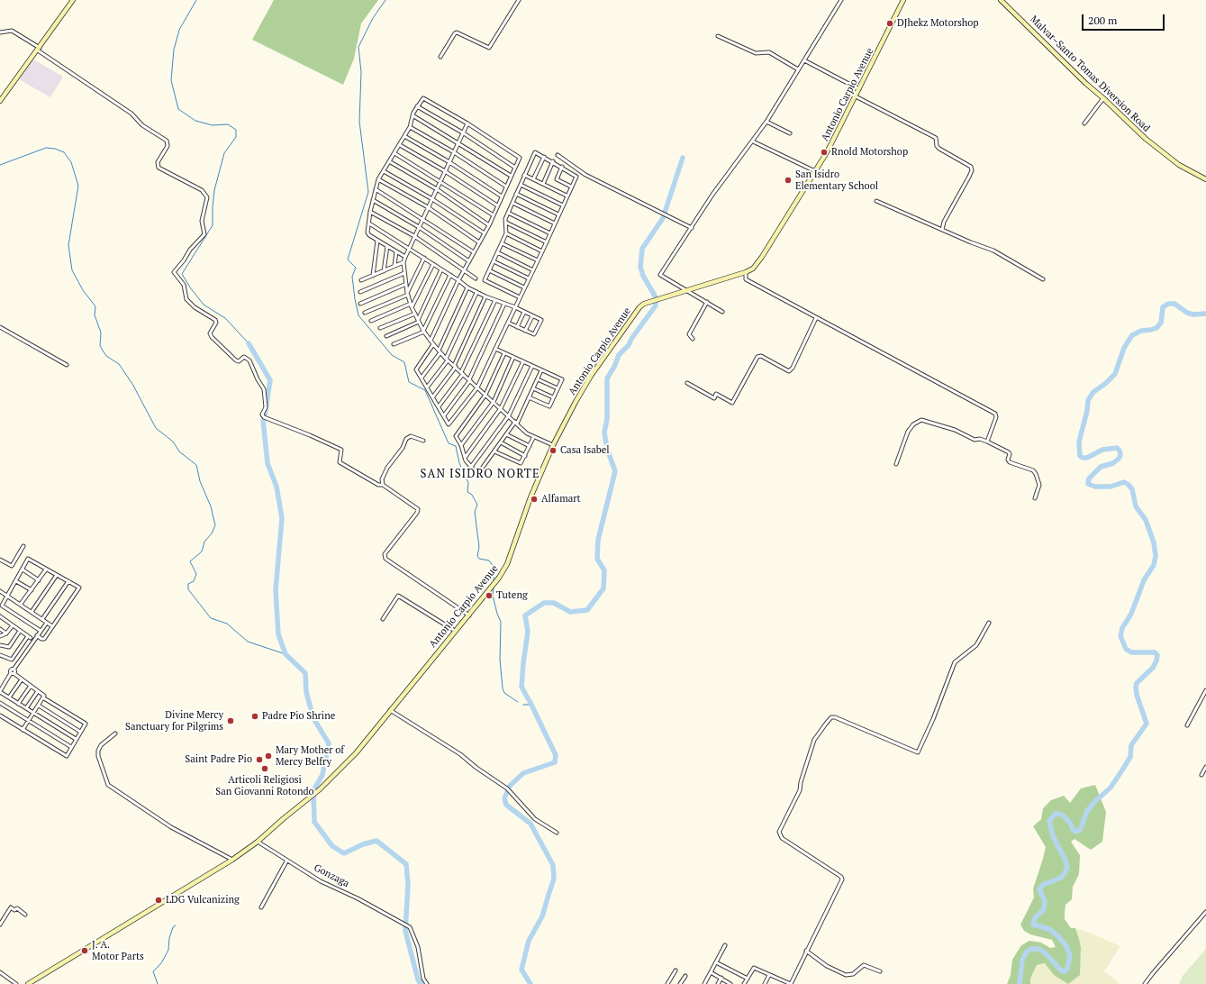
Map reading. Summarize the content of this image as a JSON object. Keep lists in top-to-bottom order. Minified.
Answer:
{"streets":{"street":["Malvar–Santo Tomas Diversion Road","Antonio Carpio Avenue","Gonzaga"]},"crossings":[["Antonio Carpio Avenue","Gonzaga"]],"districts":["SAN ISIDRO NORTE"],"places":["DJhekz Motorshop","Rnold Motorshop","San Isidro Elementary School","Casa Isabel","Alfamart","Tuteng","Padre Pio Shrine","Divine Mercy Sanctuary for Pilgrims","Mary Mother of Mercy Belfry","Saint Padre Pio","Articoli Religiosi San Giovanni Rotondo","LDG Vulcanizing","J. A. Motor Parts"],"scale_bar":"200 m"}
